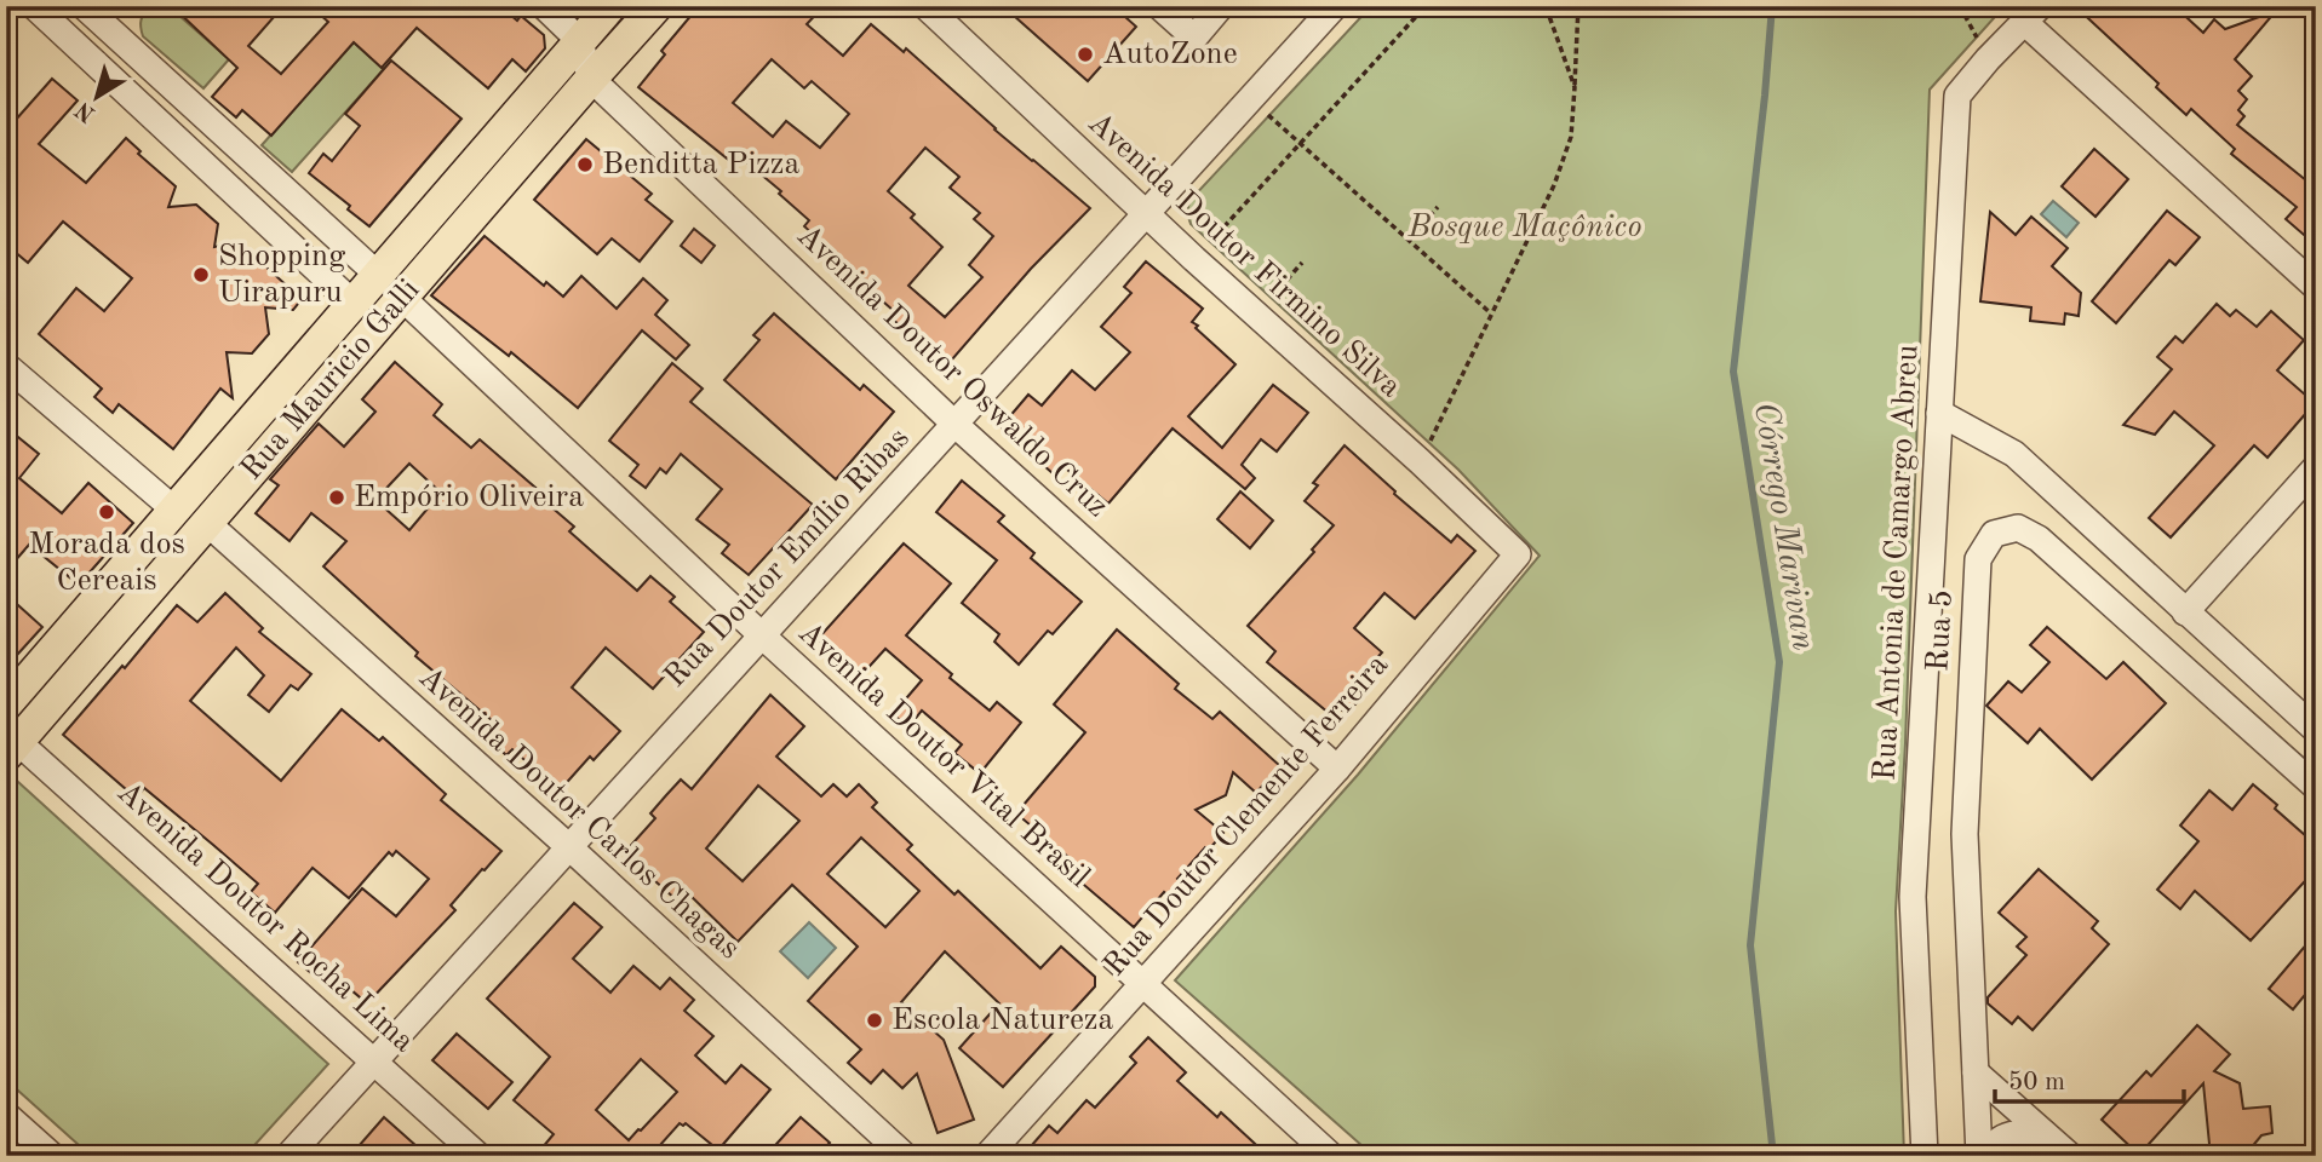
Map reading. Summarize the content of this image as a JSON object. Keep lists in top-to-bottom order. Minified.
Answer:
{"streets":{"main road":["Rua Mauricio Galli"],"street":["Avenida Doutor Firmino Silva","Avenida Doutor Oswaldo Cruz","Rua Doutor Emílio Ribas","Rua Antonia de Camargo Abreu","Rua 5","Avenida Doutor Vital Brasil","Avenida Doutor Carlos Chagas","Rua Doutor Clemente Ferreira","Avenida Doutor Rocha Lima"]},"crossings":[["Avenida Doutor Firmino Silva","Rua Doutor Emílio Ribas"],["Avenida Doutor Firmino Silva","Rua Doutor Clemente Ferreira"],["Avenida Doutor Oswaldo Cruz","Rua Mauricio Galli"],["Avenida Doutor Oswaldo Cruz","Rua Doutor Emílio Ribas"],["Avenida Doutor Oswaldo Cruz","Rua Doutor Clemente Ferreira"],["Rua Mauricio Galli","Avenida Doutor Vital Brasil"],["Rua Mauricio Galli","Avenida Doutor Carlos Chagas"],["Rua Mauricio Galli","Avenida Doutor Rocha Lima"],["Rua Doutor Emílio Ribas","Avenida Doutor Vital Brasil"],["Rua Doutor Emílio Ribas","Avenida Doutor Carlos Chagas"],["Rua Doutor Emílio Ribas","Avenida Doutor Rocha Lima"],["Avenida Doutor Vital Brasil","Rua Doutor Clemente Ferreira"]],"water":["Córrego Marivan"],"parks":["Bosque Maçônico"],"places":["AutoZone","Benditta Pizza","Shopping Uirapuru","Empório Oliveira","Morada dos Cereais","Escola Natureza"],"scale_bar":"50 m","north":"bottom left"}
